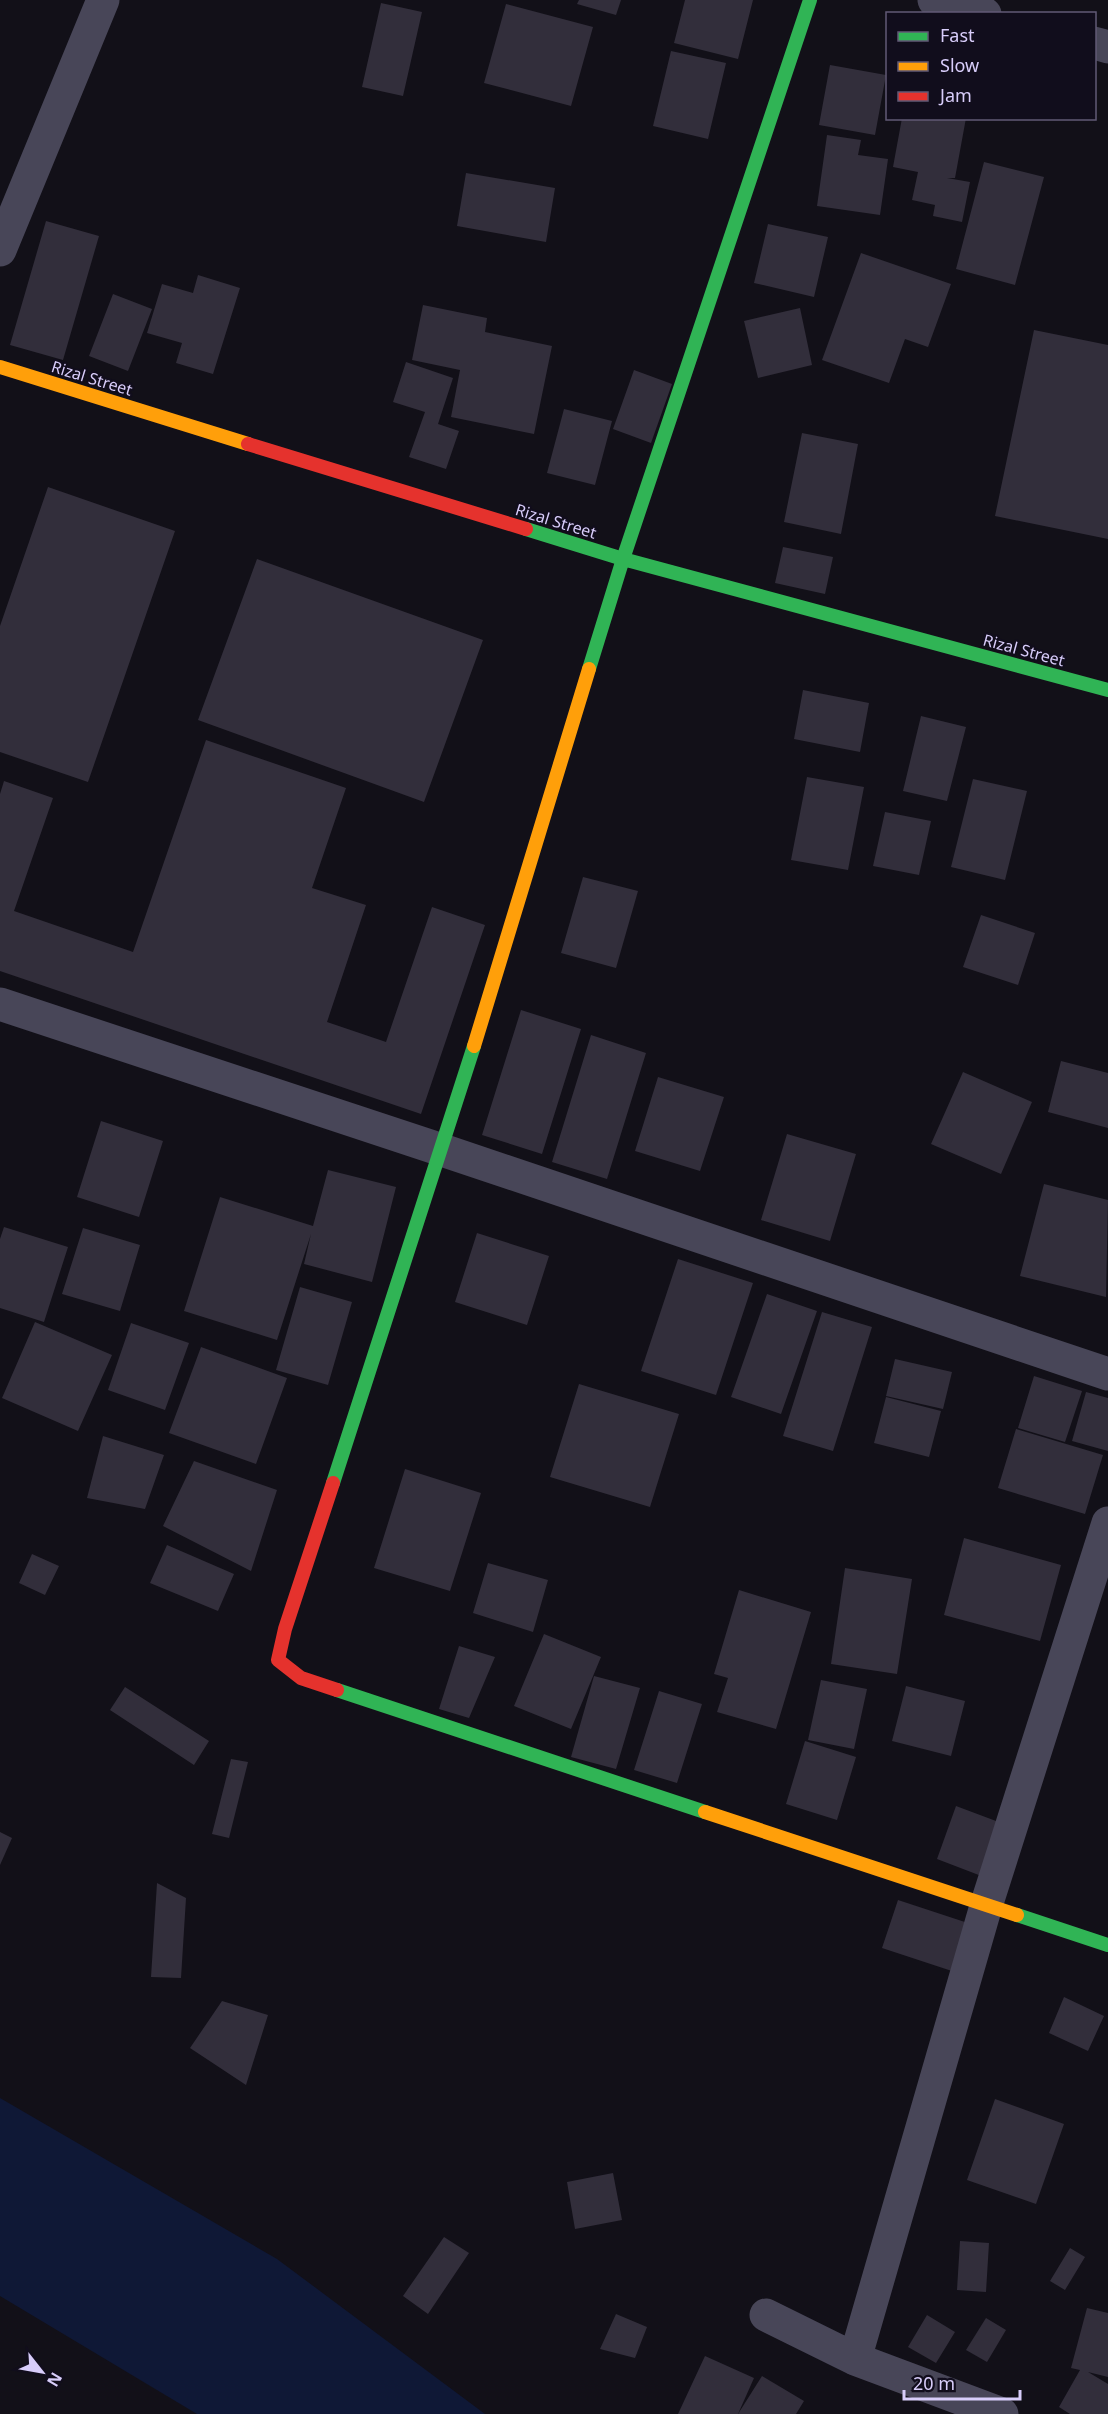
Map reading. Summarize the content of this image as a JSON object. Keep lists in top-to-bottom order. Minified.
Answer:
{"streets":{"main road":["Rizal Street"]},"legend":["Fast","Slow","Jam"],"scale_bar":"20 m","north":"bottom right"}
